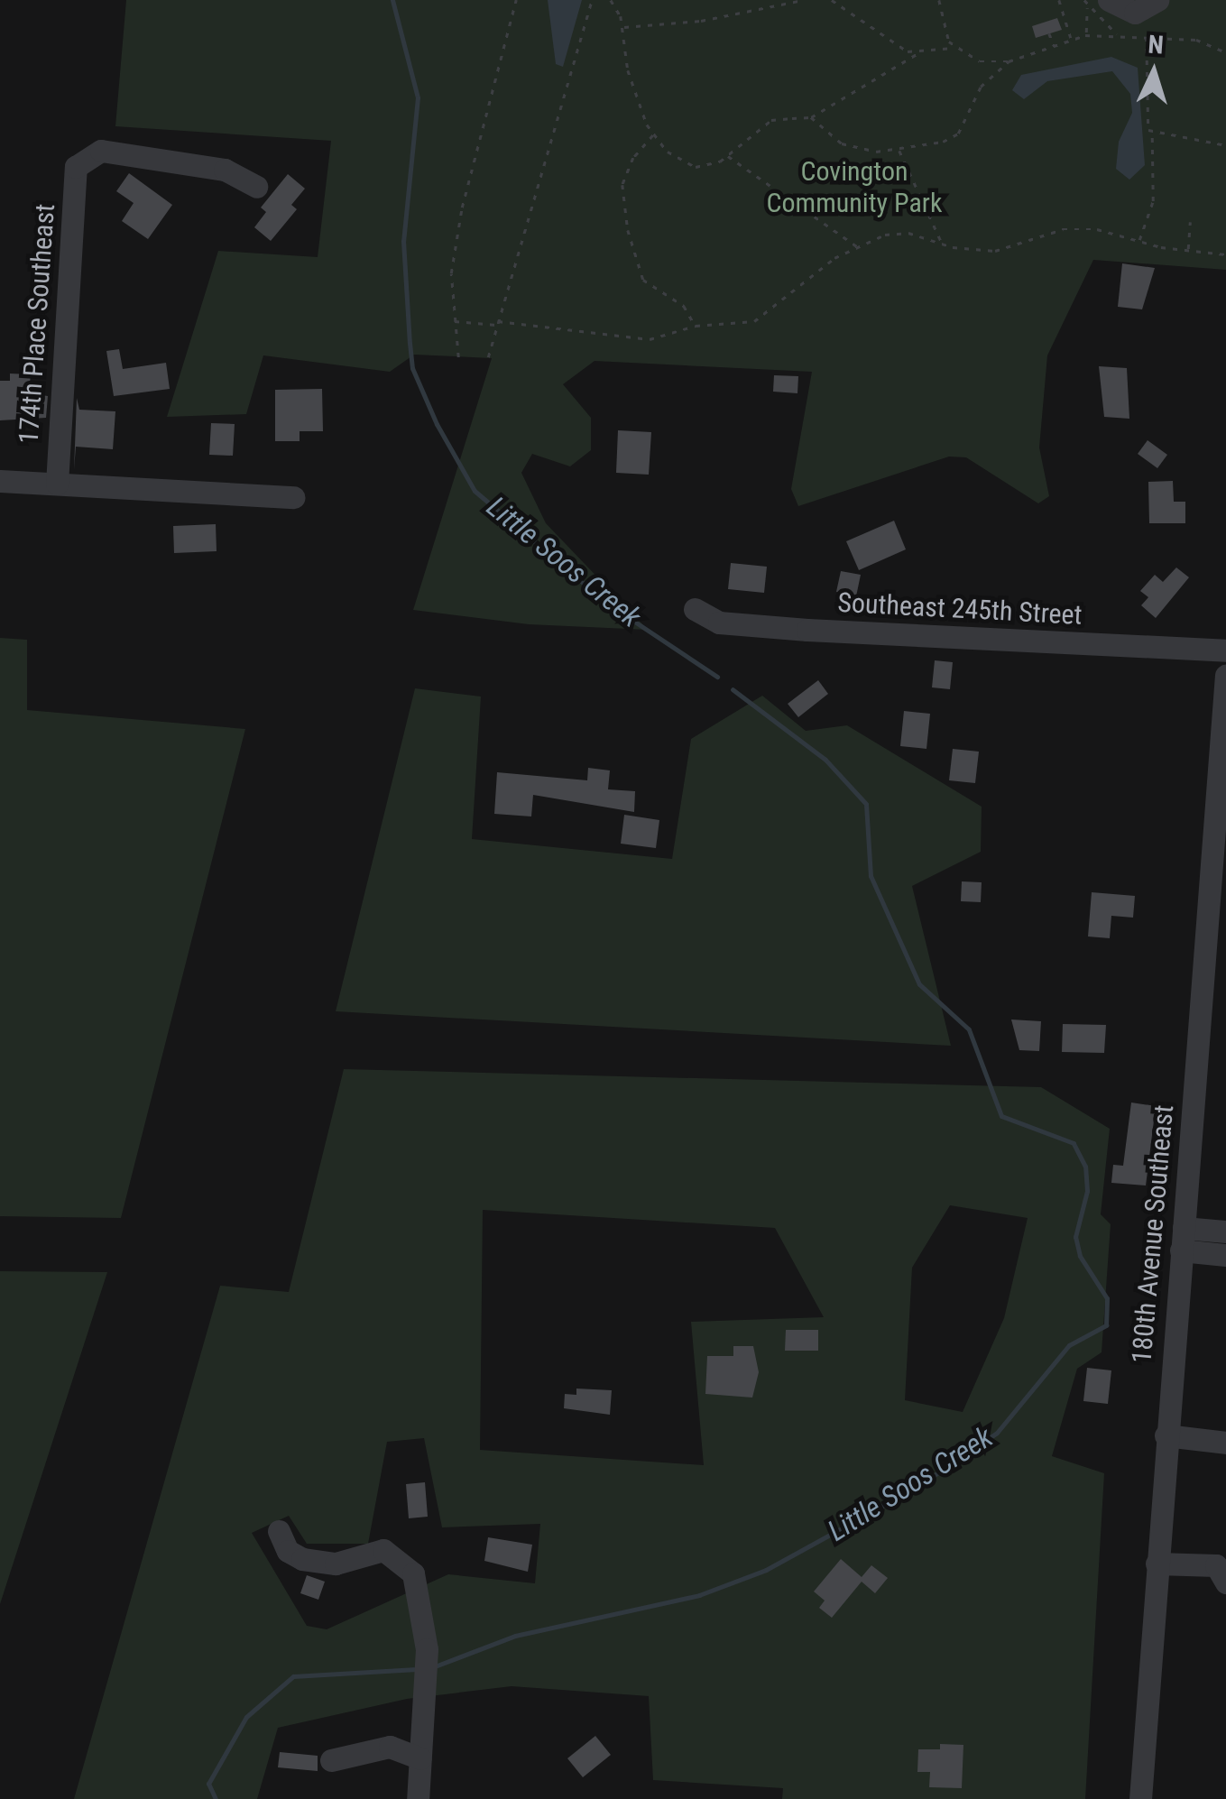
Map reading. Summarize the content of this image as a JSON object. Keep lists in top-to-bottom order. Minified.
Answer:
{"streets":{"street":["174th Place Southeast","Southeast 245th Street","180th Avenue Southeast"]},"water":["Little Soos Creek"],"parks":["Covington Community Park"],"north":"top"}
